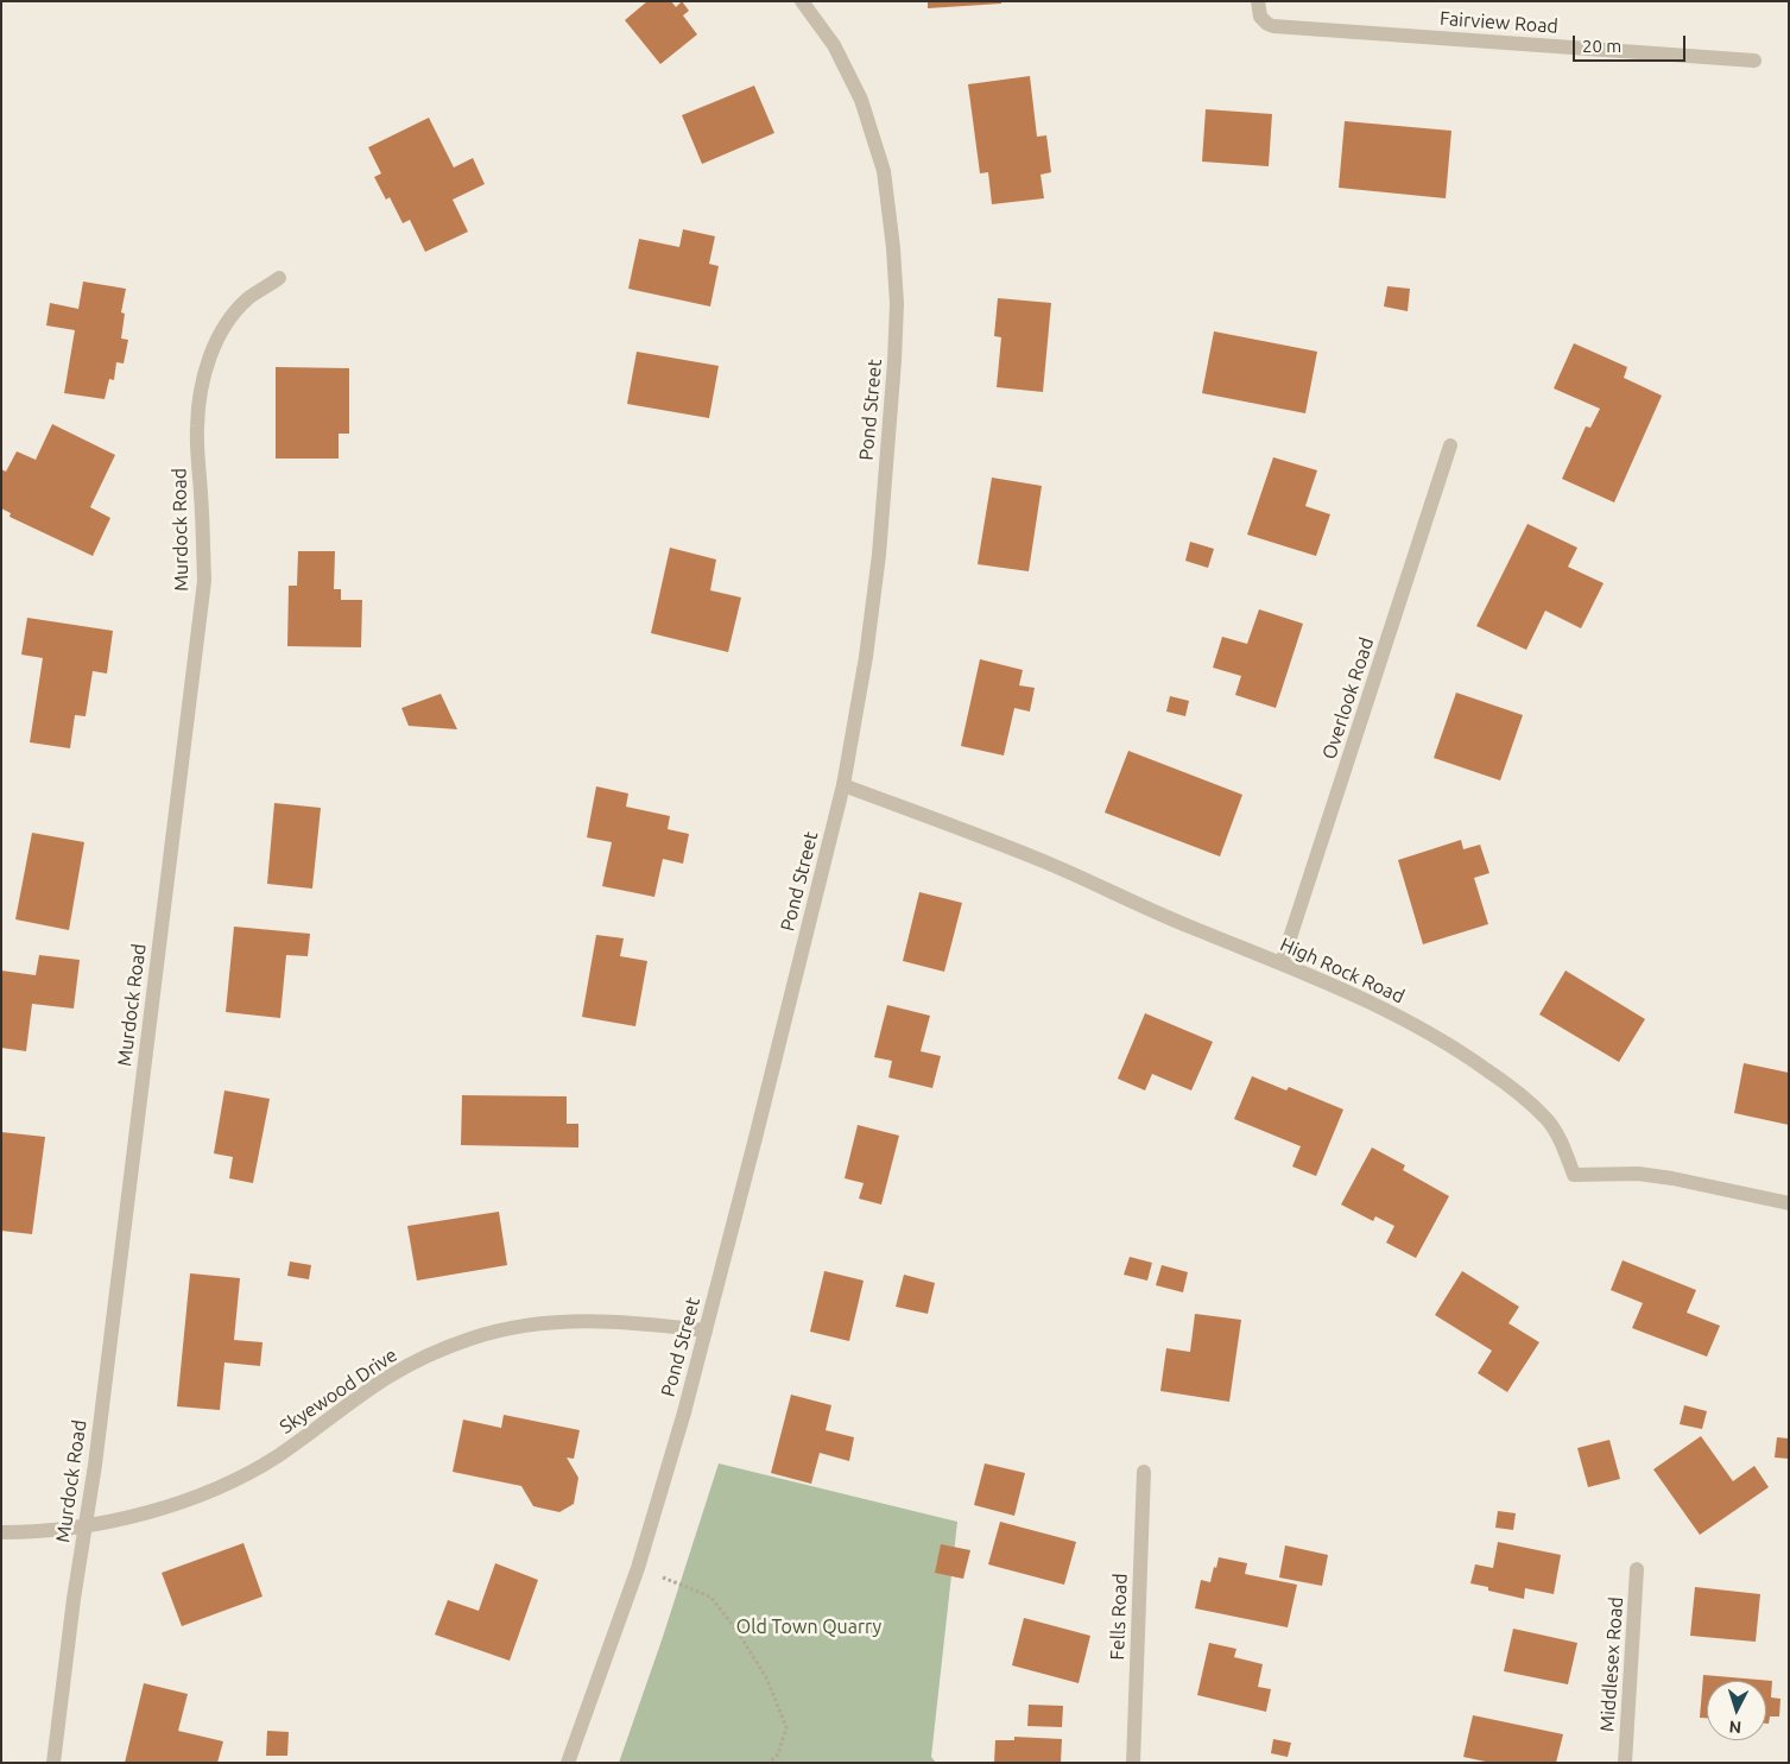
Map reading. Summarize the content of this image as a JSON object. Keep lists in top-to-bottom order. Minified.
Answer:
{"streets":{"street":["Fairview Road","Pond Street","Murdock Road","Overlook Road","High Rock Road","Skyewood Drive","Fells Road","Middlesex Road"]},"crossings":[["Pond Street","High Rock Road"],["Pond Street","Skyewood Drive"],["Murdock Road","Skyewood Drive"],["Overlook Road","High Rock Road"]],"parks":["Old Town Quarry"],"scale_bar":"20 m","north":"bottom"}
